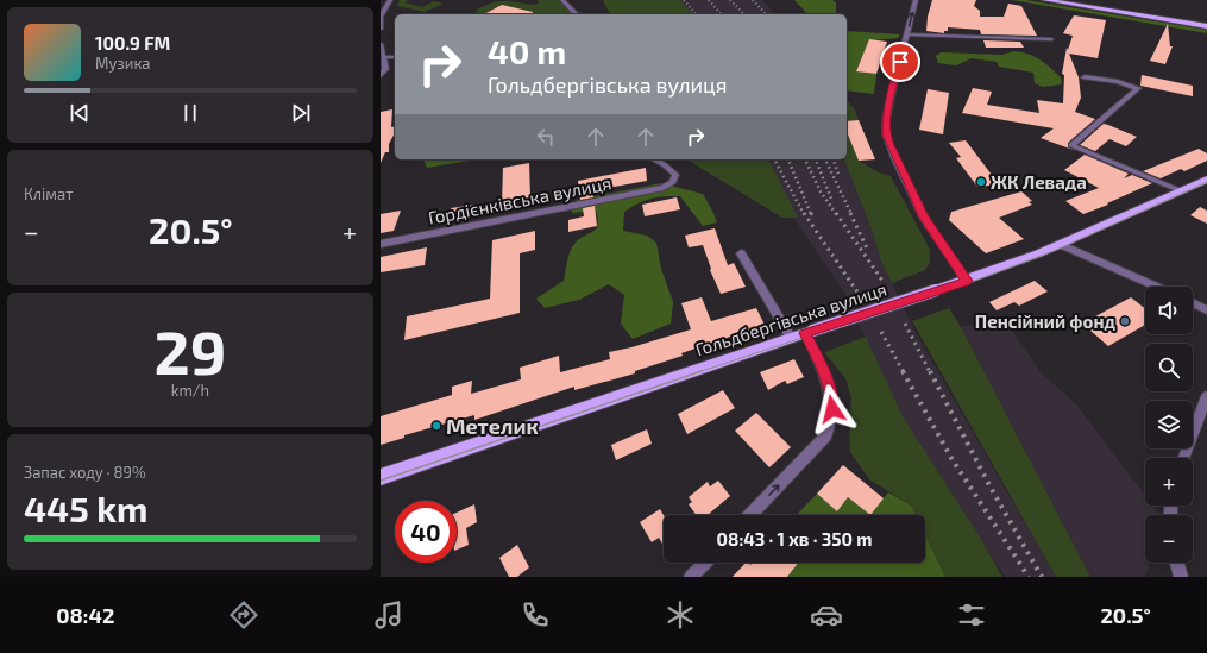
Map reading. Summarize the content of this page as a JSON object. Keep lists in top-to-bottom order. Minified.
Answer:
{"streets":{"main road":["Гольдбергівська вулиця"],"street":["Гордієнківська вулиця"]},"places":["ЖК Левада","Пенсійний фонд","Метелик"],"page":{"turn":["40 m","Гольдбергівська вулиця"],"song":["100.9 FM","Музика"],"tile":["Клімат",["29","km/h"],["Запас ходу · 89%","445 km"]],"heat":["−","20.5°","+"],"map_buttons":["+","−"],"limit":"40","trip":"08:43 · 1 хв · 350 m","tabs":["08:42","20.5°"]}}
